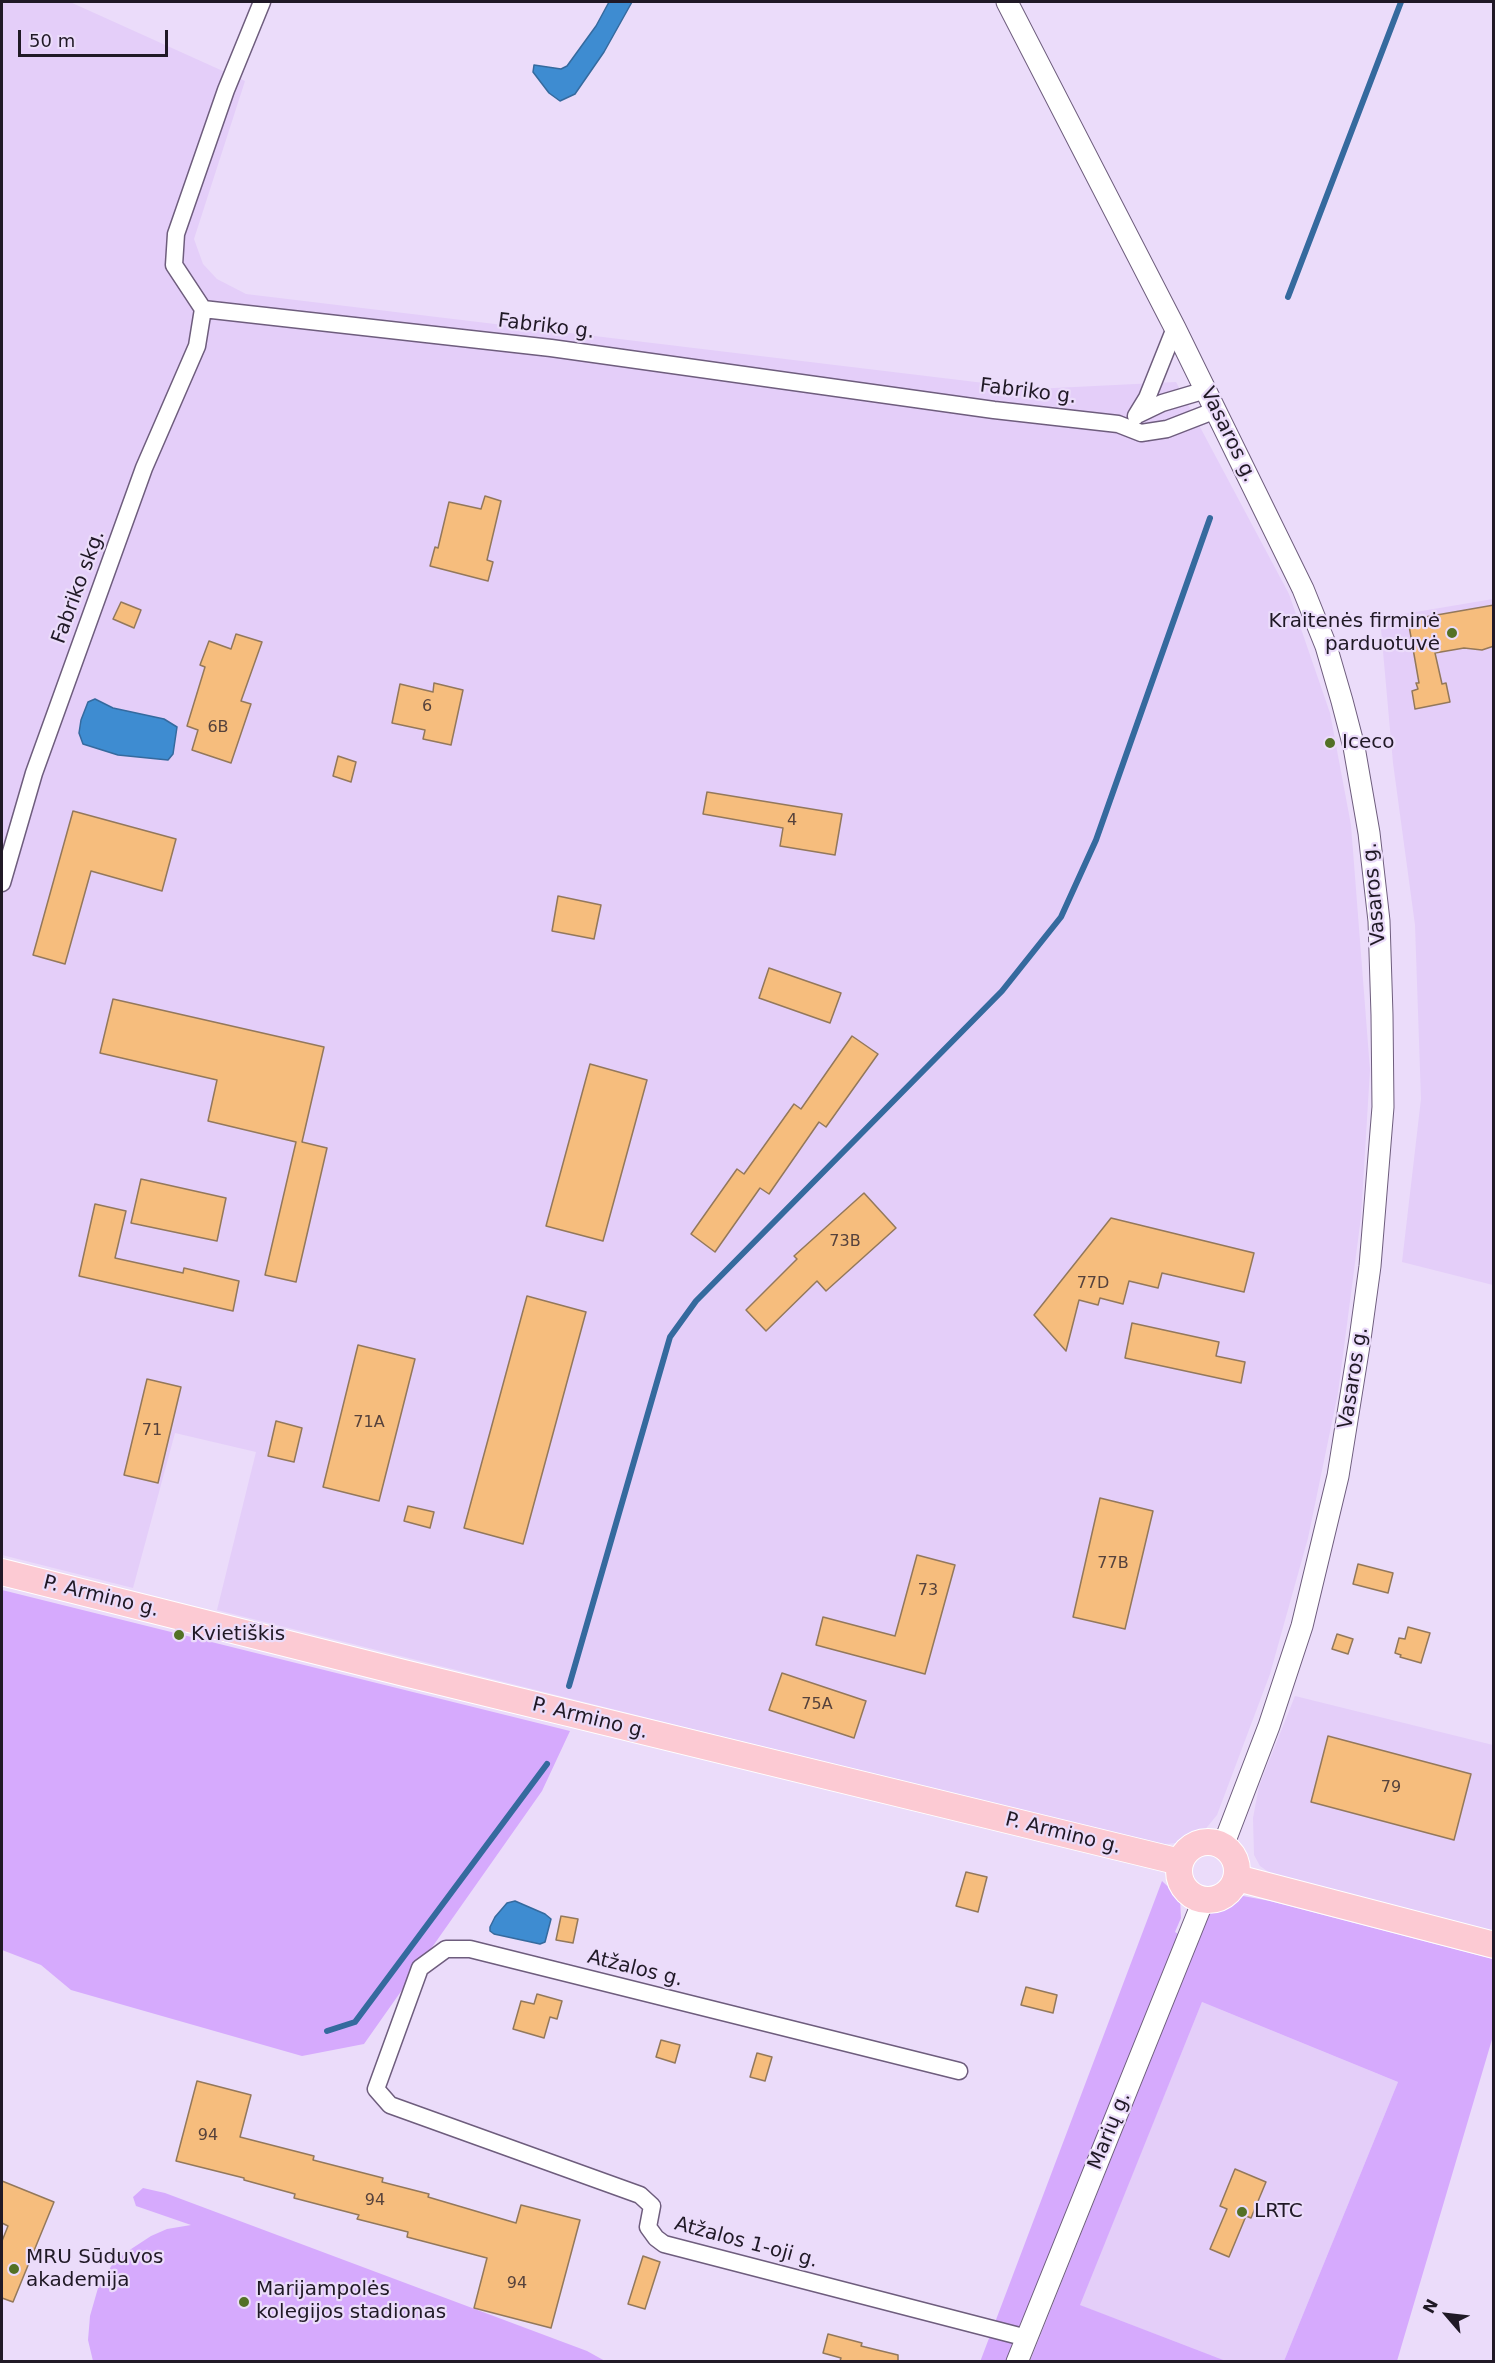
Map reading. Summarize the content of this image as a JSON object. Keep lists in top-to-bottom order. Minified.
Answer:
{"streets":{"main road":["P. Armino g."],"street":["Fabriko g.","Vasaros g.","Fabriko skg.","Atžalos g.","Marių g.","Atžalos 1-oji g."]},"crossings":[["Fabriko g.","Vasaros g."],["Fabriko g.","Fabriko skg."],["Vasaros g.","P. Armino g."],["Vasaros g.","Marių g."],["P. Armino g.","Marių g."],["Atžalos g.","Atžalos 1-oji g."],["Marių g.","Atžalos 1-oji g."]],"places":["Kraitenės firminė parduotuvė","Iceco","Kvietiškis","LRTC","MRU Sūduvos akademija","Marijampolės kolegijos stadionas"],"house_numbers":["6","6B","4","73B","77D","71A","71","77B","73","75A","79","94","94","94"],"scale_bar":"50 m","north":"top left"}
